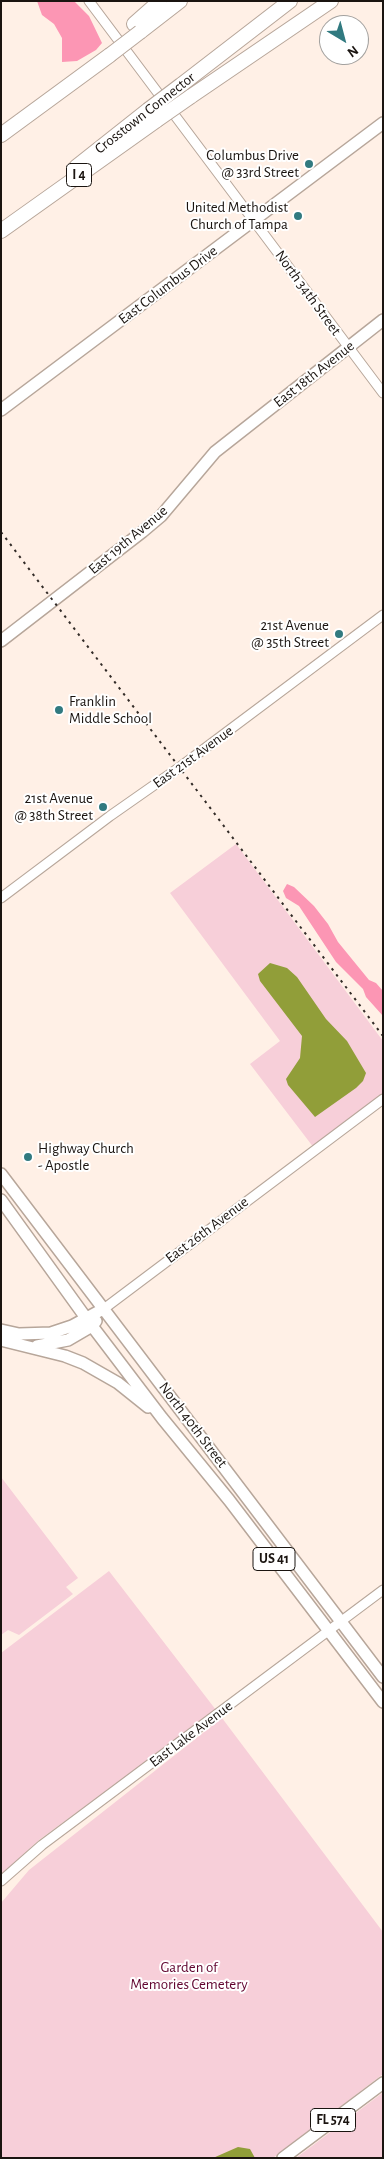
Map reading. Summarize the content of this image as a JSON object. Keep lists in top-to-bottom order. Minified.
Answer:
{"streets":{"highway":["Crosstown Connector","I 4"],"main road":["East Columbus Drive","East 18th Avenue","East 19th Avenue","North 40th Street","US 41","FL 574"],"street":["North 34th Street","East 21st Avenue","East 26th Avenue","East Lake Avenue"]},"crossings":[["Crosstown Connector","I 4"],["East Columbus Drive","North 34th Street"],["North 34th Street","East 18th Avenue"],["East 18th Avenue","East 19th Avenue"],["East 26th Avenue","North 40th Street"],["North 40th Street","US 41"],["North 40th Street","East Lake Avenue"]],"parks":["Garden of Memories Cemetery"],"places":["Columbus Drive @ 33rd Street","United Methodist Church of Tampa","21st Avenue @ 35th Street","Franklin Middle School","21st Avenue @ 38th Street","Highway Church - Apostle"],"north":"bottom right"}
